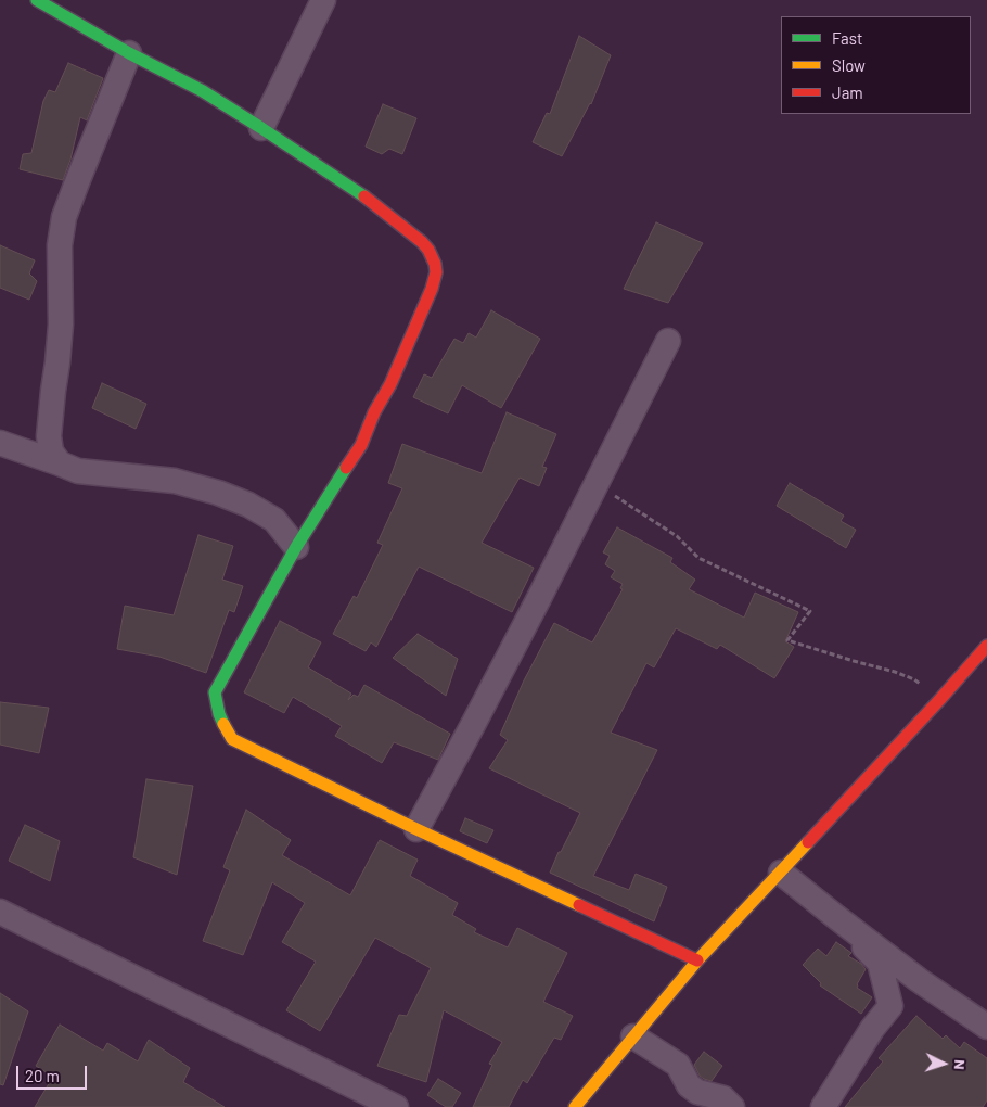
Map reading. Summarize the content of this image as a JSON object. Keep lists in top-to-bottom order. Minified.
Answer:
{"legend":["Fast","Slow","Jam"],"scale_bar":"20 m","north":"right"}
